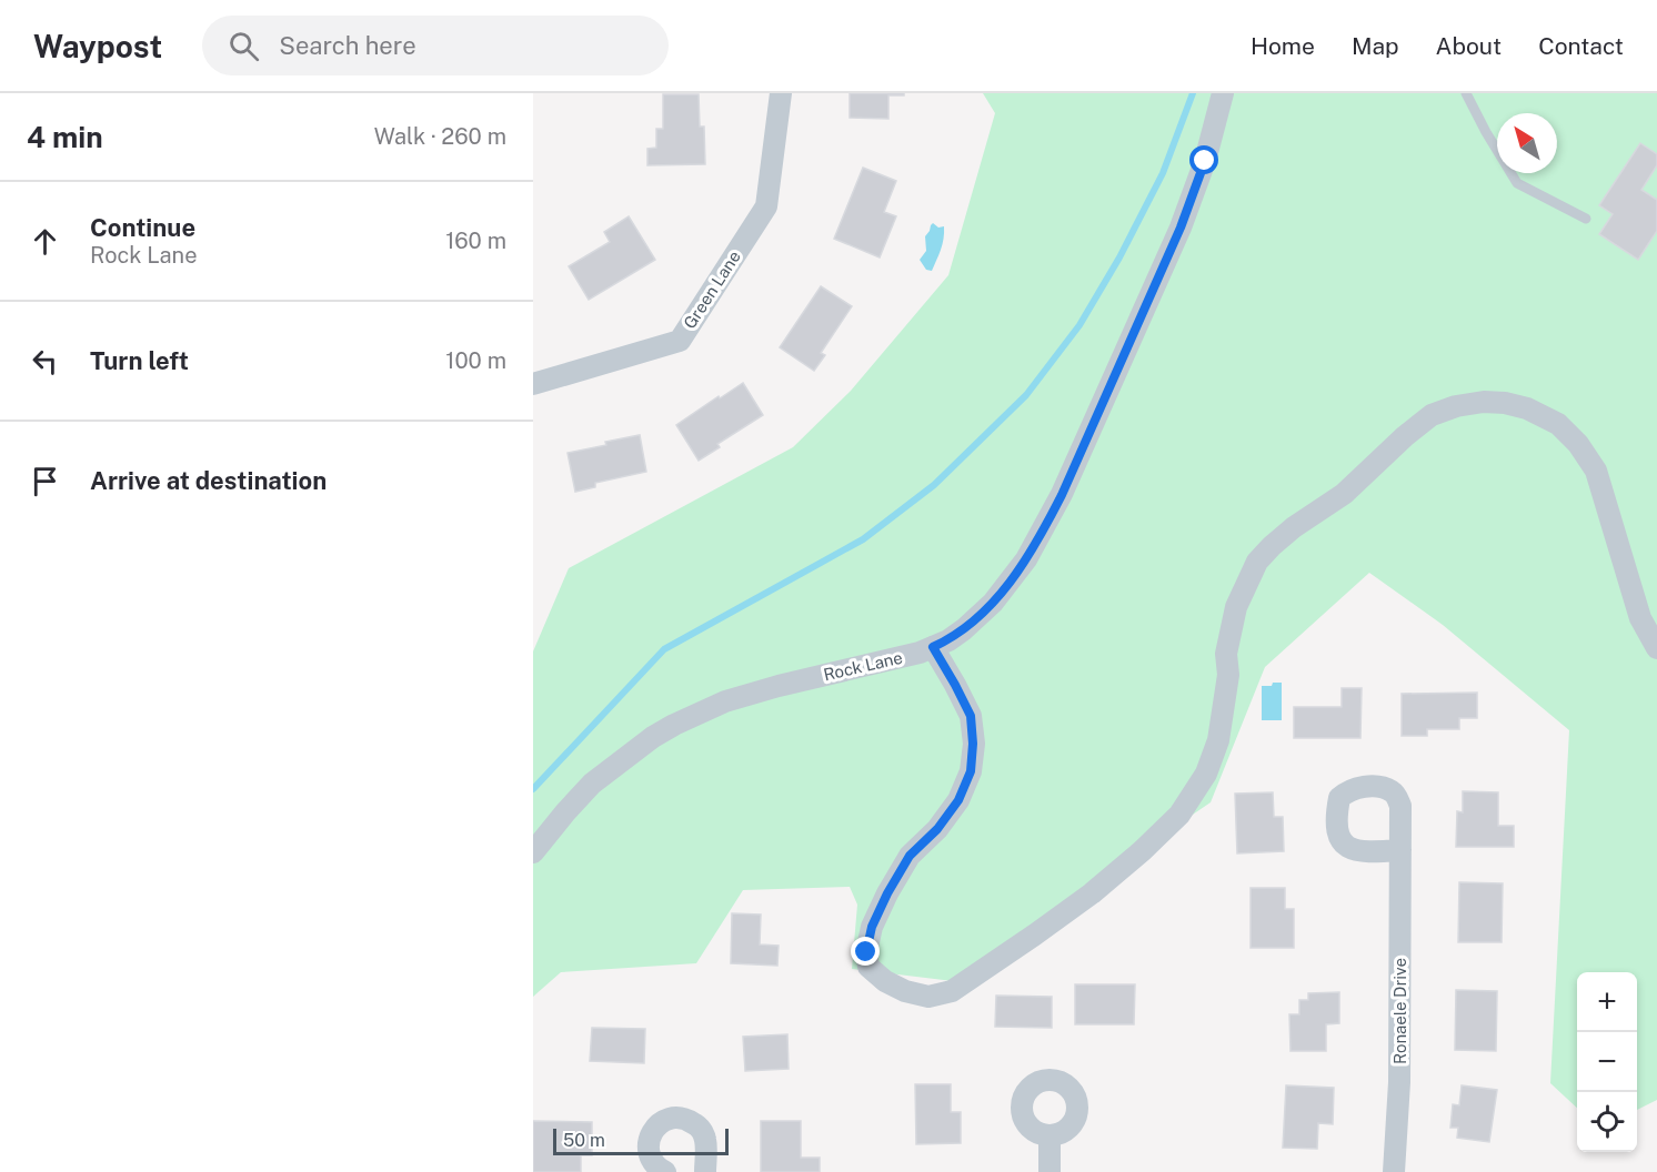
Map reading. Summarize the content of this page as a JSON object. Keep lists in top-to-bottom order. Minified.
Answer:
{"streets":{"street":["Green Lane","Rock Lane","Ronaele Drive"]},"scale_bar":"50 m","north":"top left","page":{"header":"Waypost","search":"Search here","nav":["Home","Map","About","Contact"],"heading":["4 min","Walk · 260 m"],"list":[["Continue","Rock Lane","160 m"],["Turn left","100 m"],"Arrive at destination"],"map_buttons":["+","−"],"scale":"50 m"}}
